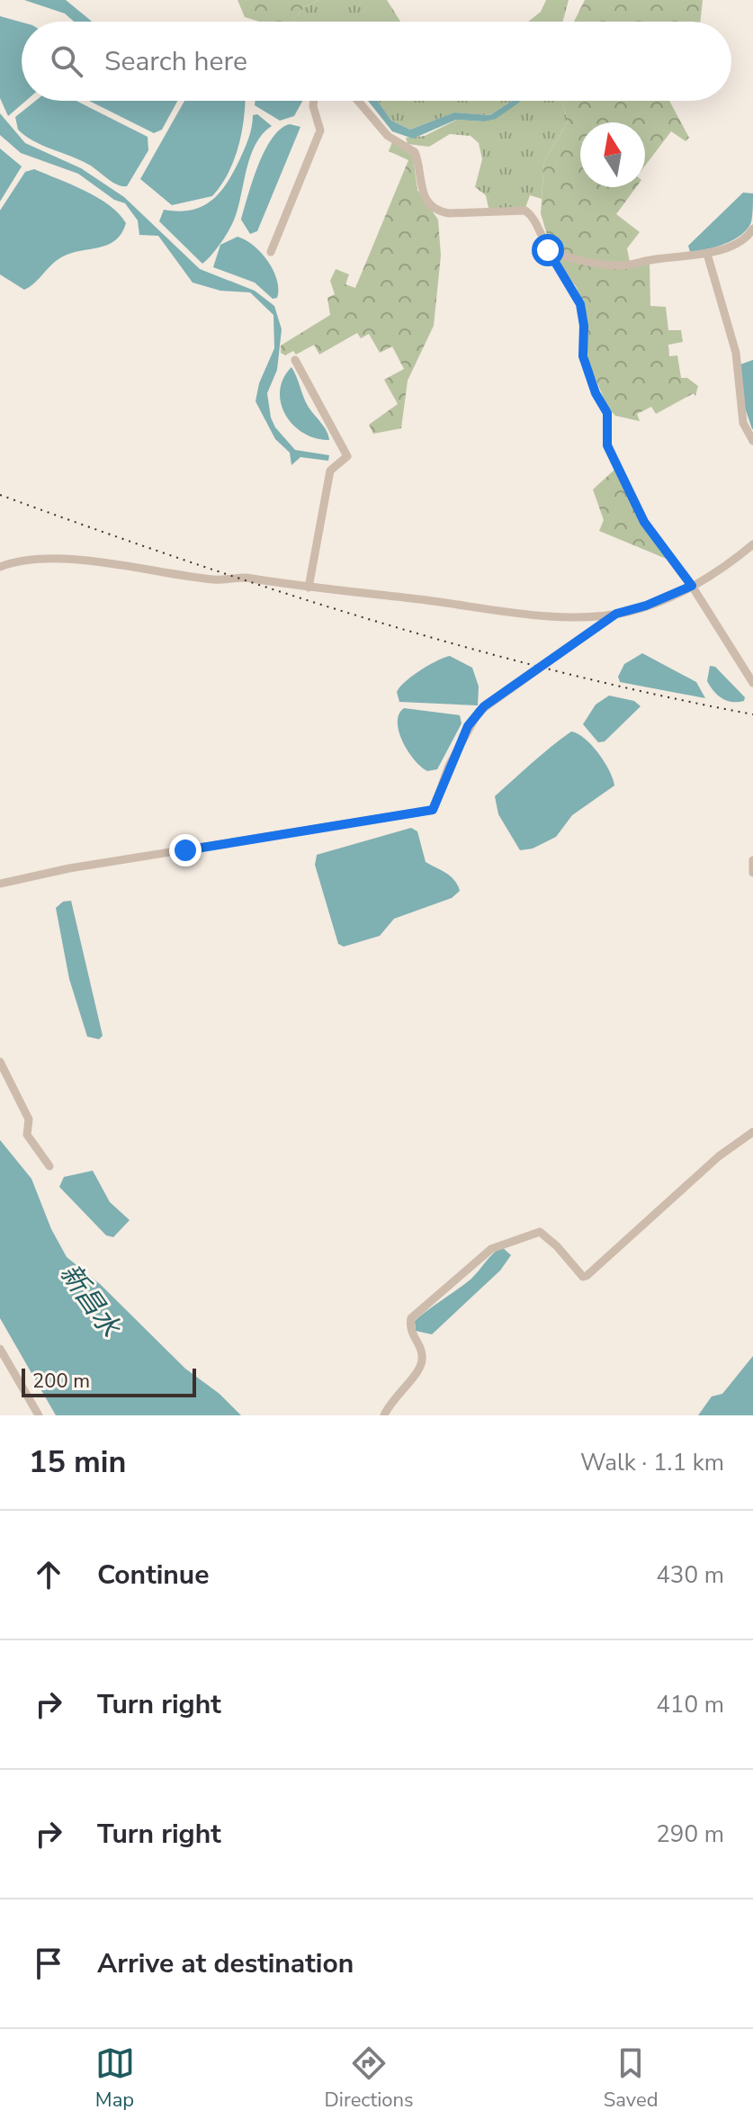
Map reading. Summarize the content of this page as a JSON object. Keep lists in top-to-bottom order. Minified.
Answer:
{"water":["新昌水"],"scale_bar":"200 m","north":"top","page":{"search":"Search here","scale":"200 m","heading":["15 min","Walk · 1.1 km"],"list":[["Continue","430 m"],["Turn right","410 m"],["Turn right","290 m"],"Arrive at destination"],"nav":["Map","Directions","Saved"]}}
